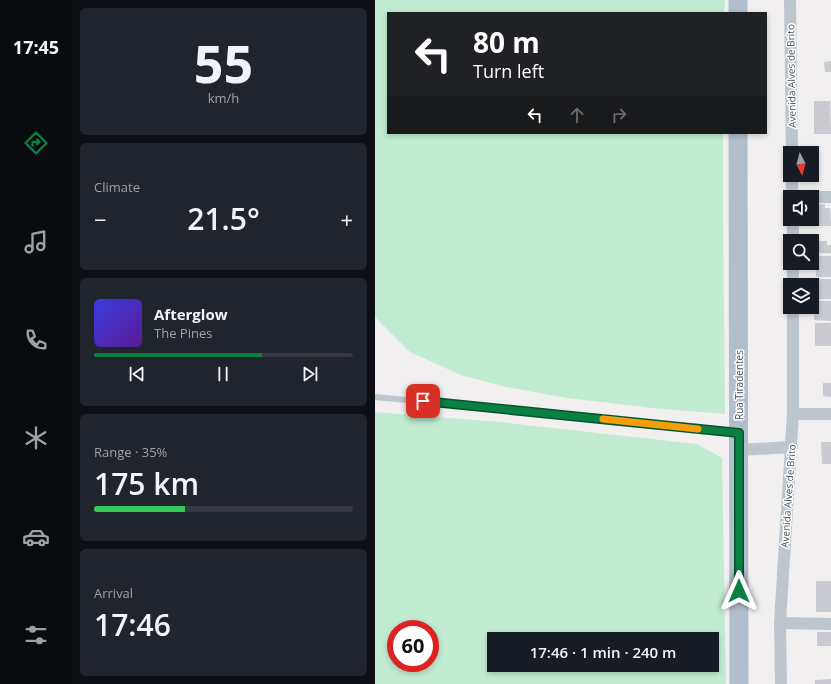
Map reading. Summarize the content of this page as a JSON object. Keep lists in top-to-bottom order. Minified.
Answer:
{"streets":{"main road":["Rua Tiradentes"],"street":["Avenida Alves de Brito"]},"north":"bottom","page":{"tabs":"17:45","tile":[["55","km/h"],"Climate",["Range · 35%","175 km"],["Arrival","17:46"]],"turn":["80 m","Turn left"],"heat":["−","21.5°","+"],"song":["Afterglow","The Pines"],"limit":"60","trip":"17:46 · 1 min · 240 m"}}
